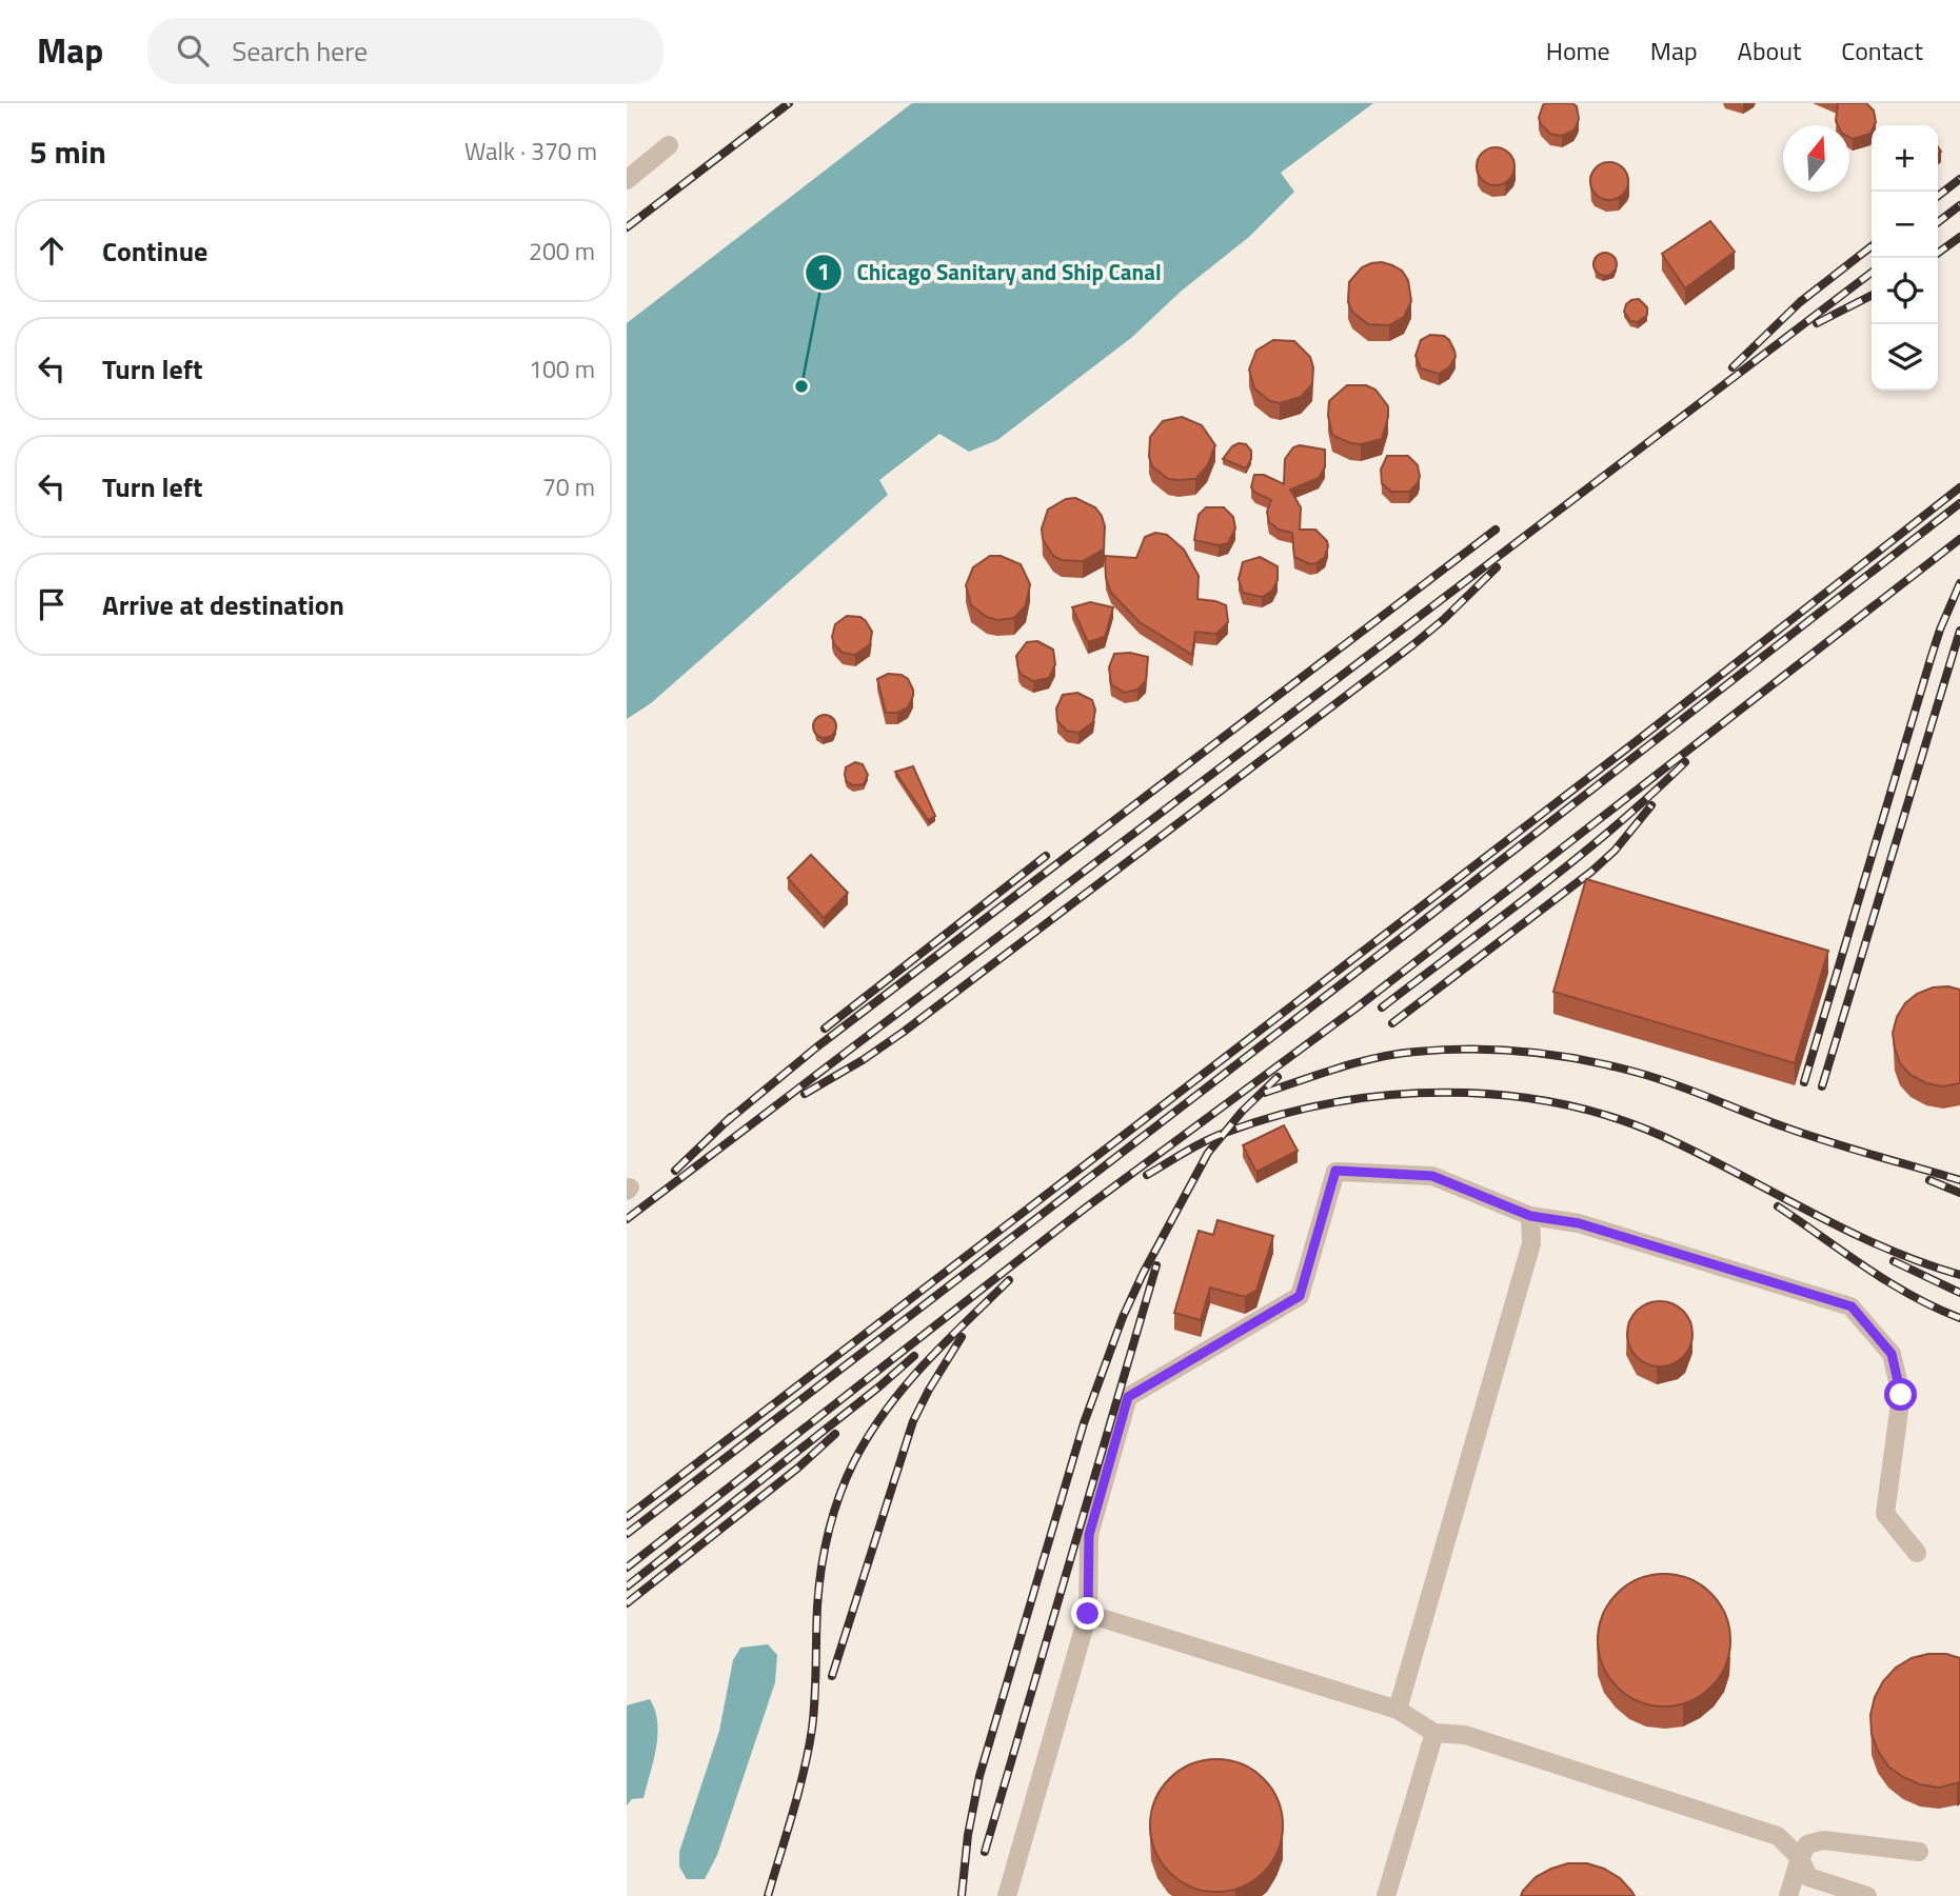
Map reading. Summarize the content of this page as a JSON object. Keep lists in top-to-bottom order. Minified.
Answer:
{"places":["Chicago Sanitary and Ship Canal"],"north":"top","page":{"header":"Map","search":"Search here","nav":["Home","Map","About","Contact"],"heading":["5 min","Walk · 370 m"],"map_buttons":["+","−"],"list":[["Continue","200 m"],["Turn left","100 m"],["Turn left","70 m"],"Arrive at destination"]}}
